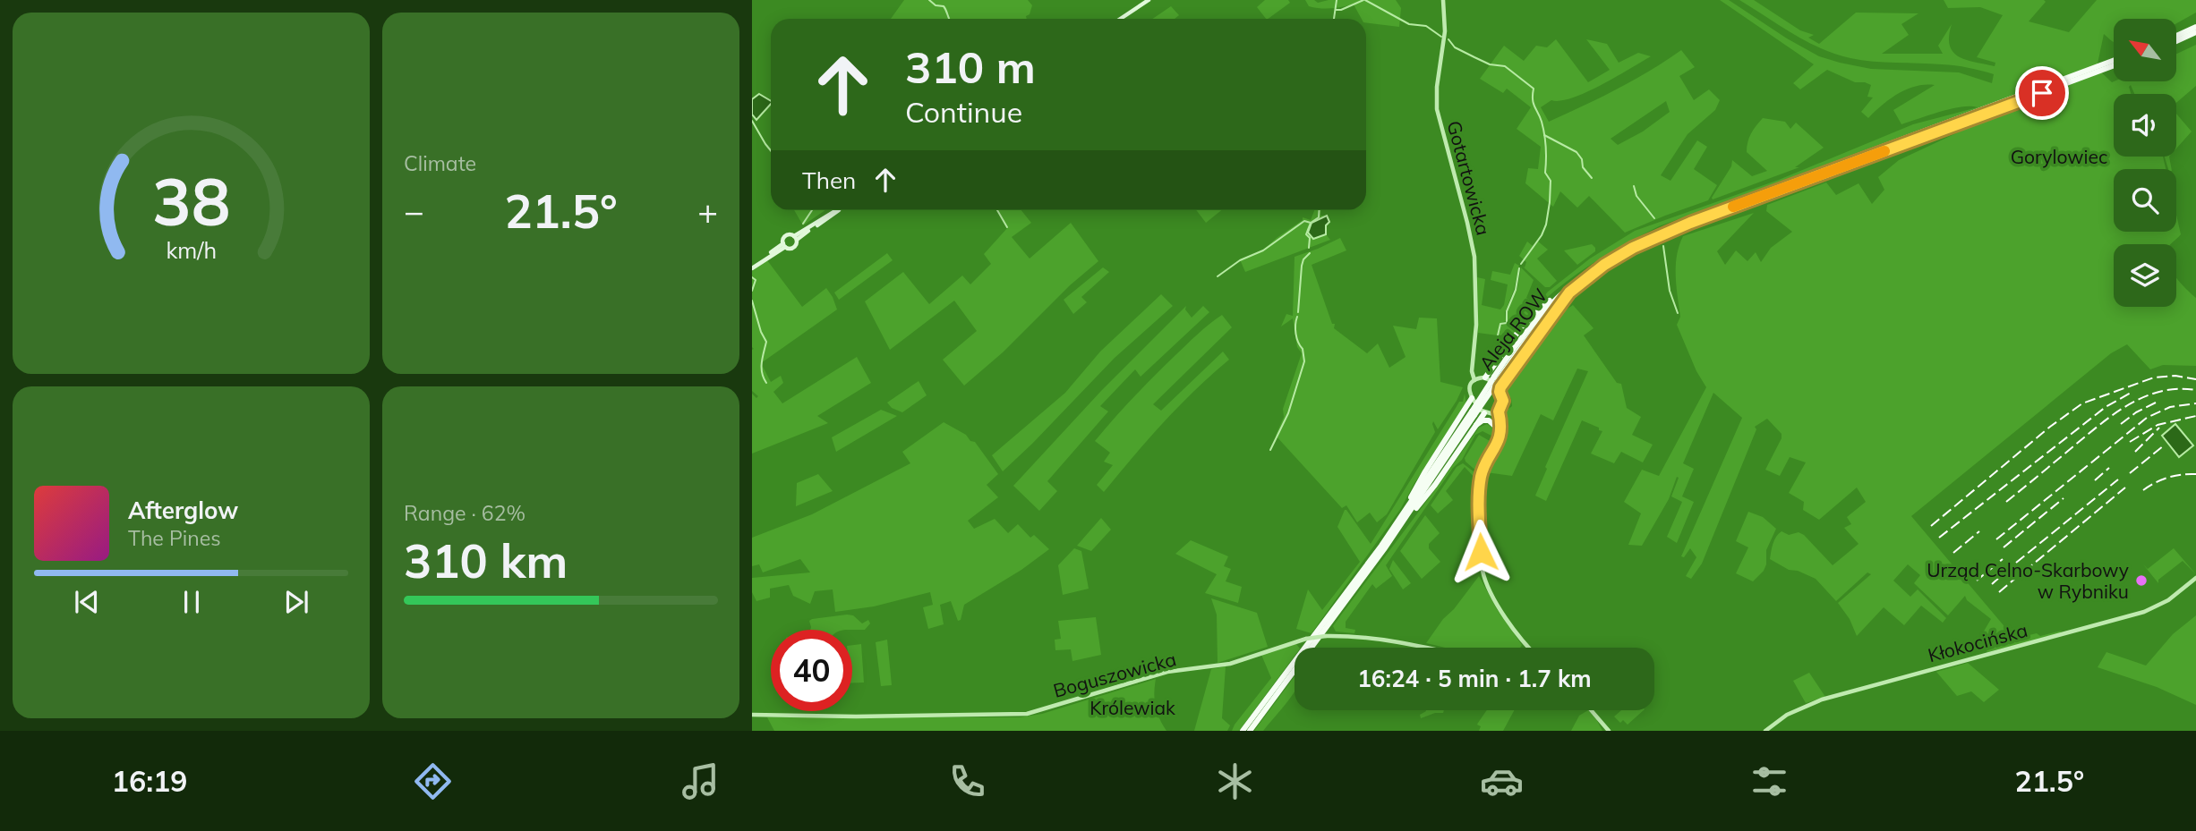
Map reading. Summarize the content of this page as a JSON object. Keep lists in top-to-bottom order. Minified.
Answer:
{"streets":{"main road":["Aleja ROW"],"street":["Gotartowicka","Kłokocińska","Boguszowicka"]},"parks":["Gorylowiec","Królewiak"],"places":["Urząd Celno-Skarbowy w Rybniku"],"north":"top left","page":{"tile":["Climate",["Range · 62%","310 km"]],"turn":["310 m","Continue"],"then":"Then","heat":["−","21.5°","+"],"song":["Afterglow","The Pines"],"limit":"40","trip":"16:24 · 5 min · 1.7 km","tabs":["16:19","21.5°"],"gauge":["38","km/h"]}}
